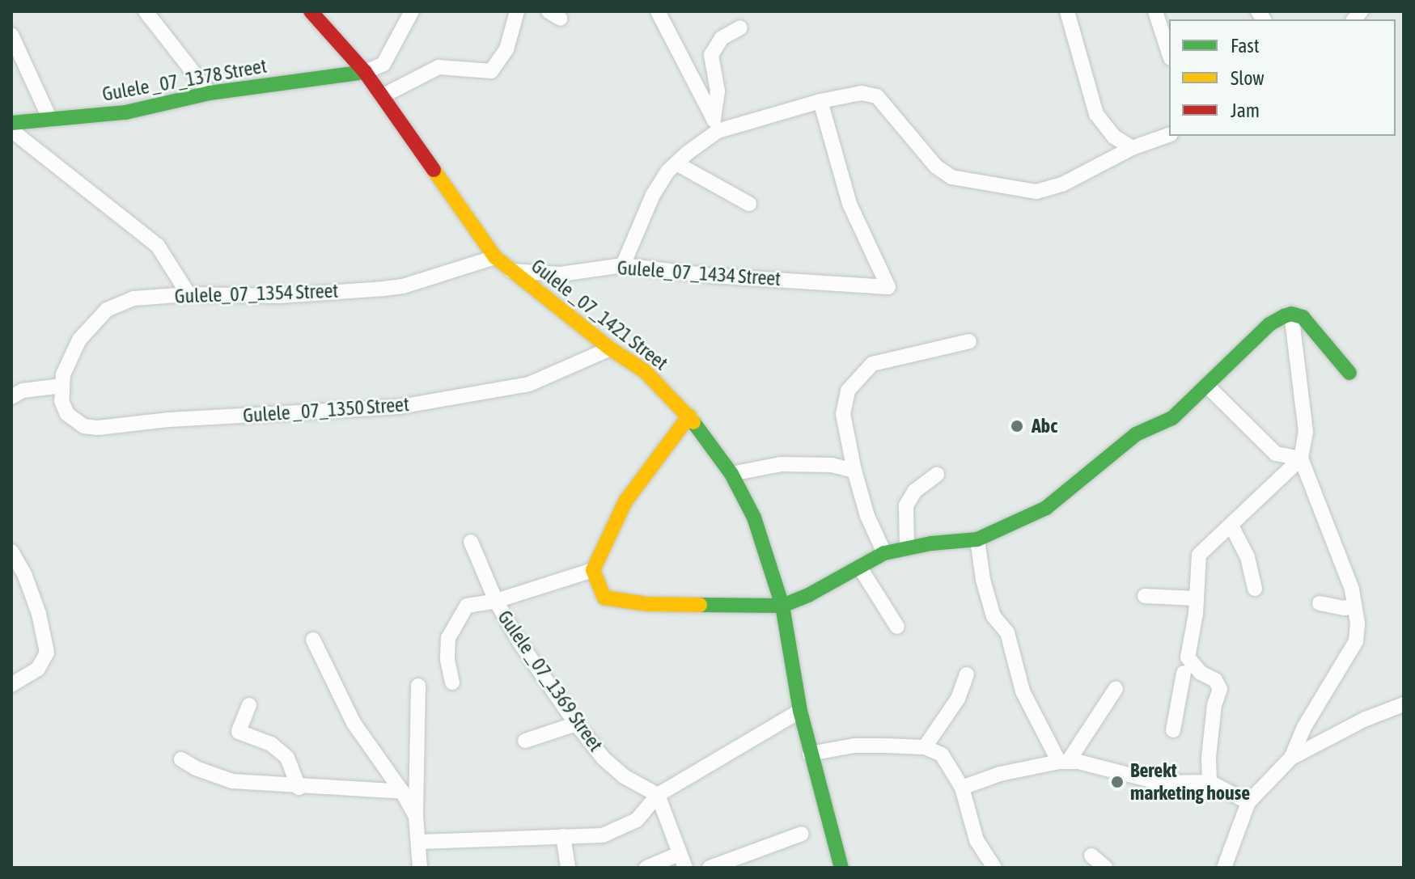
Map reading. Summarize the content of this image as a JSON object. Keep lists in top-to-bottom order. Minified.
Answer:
{"streets":{"main road":["Gulele _07_1378 Street","Gulele _07_1421 Street"],"street":["Gulele_07_1434 Street","Gulele_07_1354 Street","Gulele _07_1350 Street","Gulele _07_1369 Street"]},"crossings":[["Gulele _07_1378 Street","Gulele _07_1421 Street"],["Gulele_07_1434 Street","Gulele _07_1421 Street"],["Gulele_07_1354 Street","Gulele _07_1421 Street"],["Gulele_07_1354 Street","Gulele _07_1350 Street"],["Gulele _07_1421 Street","Gulele _07_1350 Street"]],"places":["Abc","Berekt marketing house"],"legend":["Fast","Slow","Jam"]}
